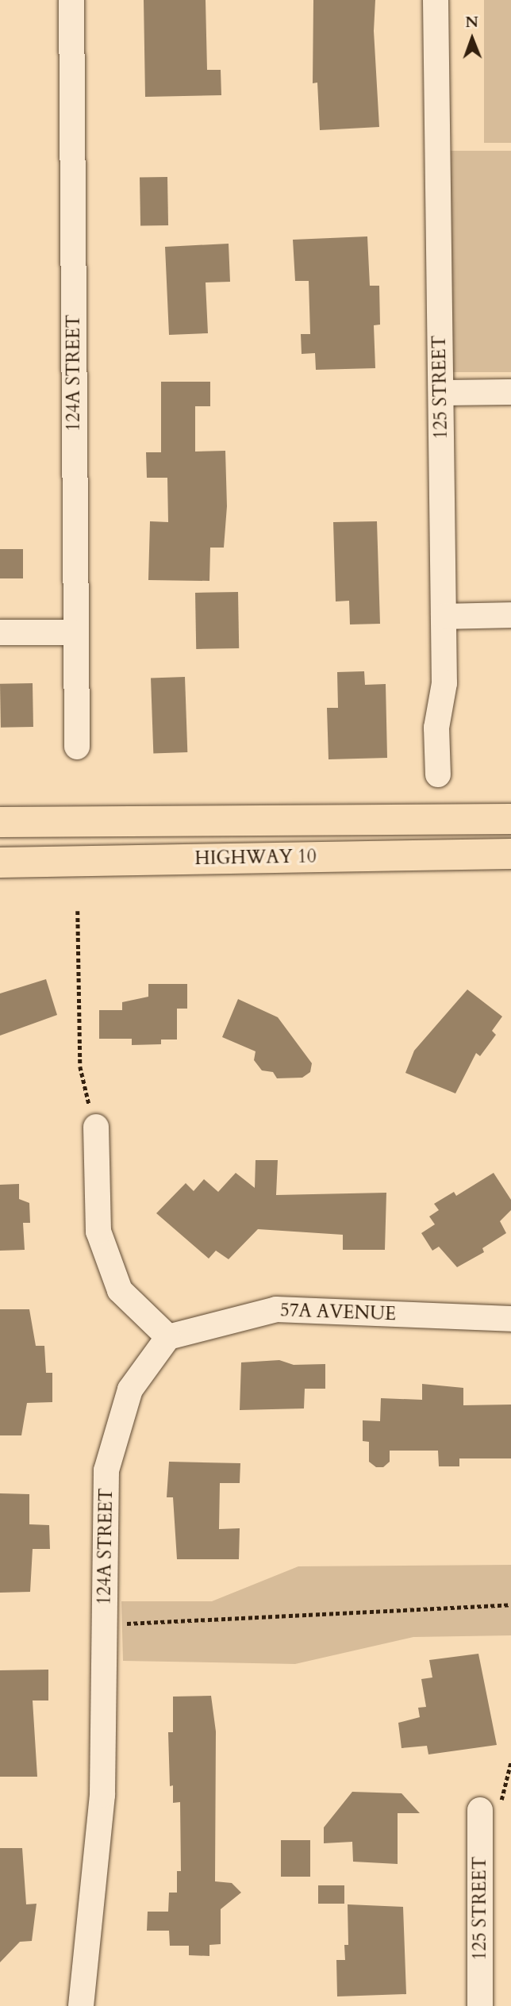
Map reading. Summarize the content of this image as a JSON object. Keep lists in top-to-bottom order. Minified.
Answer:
{"streets":{"highway":["HIGHWAY 10"],"street":["124A STREET","125 STREET","57A AVENUE"]},"crossings":[["124A STREET","57A AVENUE"]],"north":"top"}
